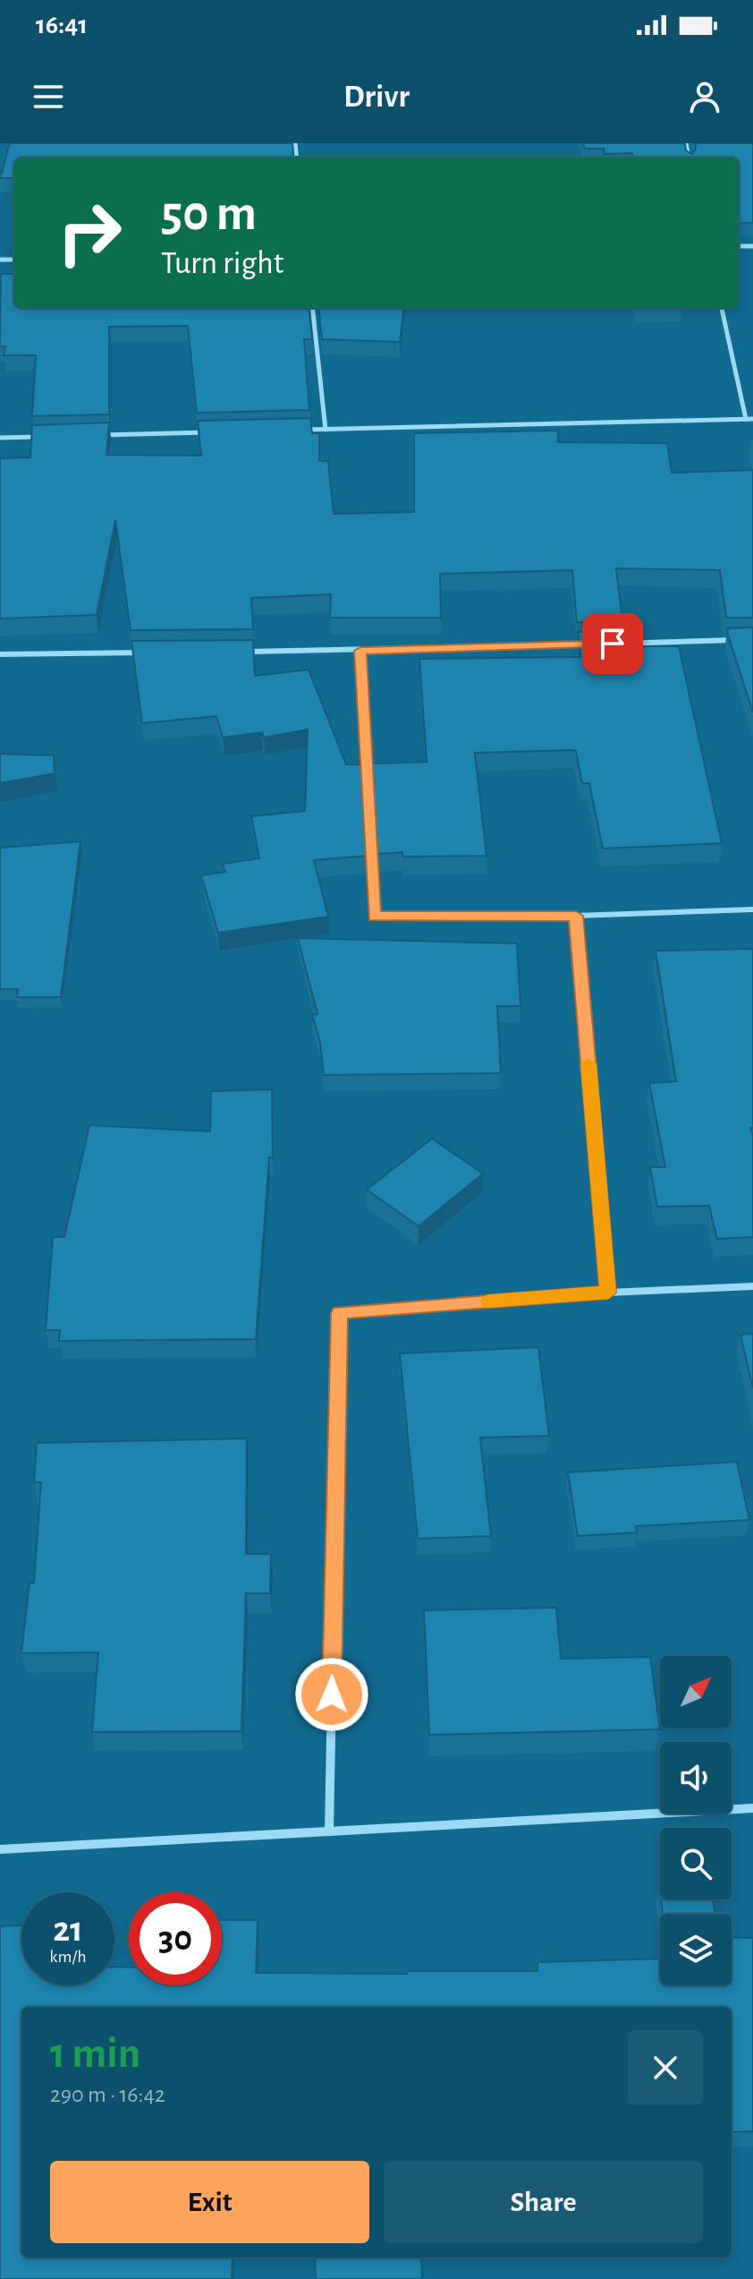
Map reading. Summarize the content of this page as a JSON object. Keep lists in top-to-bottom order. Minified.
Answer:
{"north":"top right","page":{"status":"16:41","header":"Drivr","turn":["50 m","Turn right"],"speed":"21 km/h","limit":"30","heading":["1 min","290 m · 16:42"],"buttons":["Exit","Share"]}}
